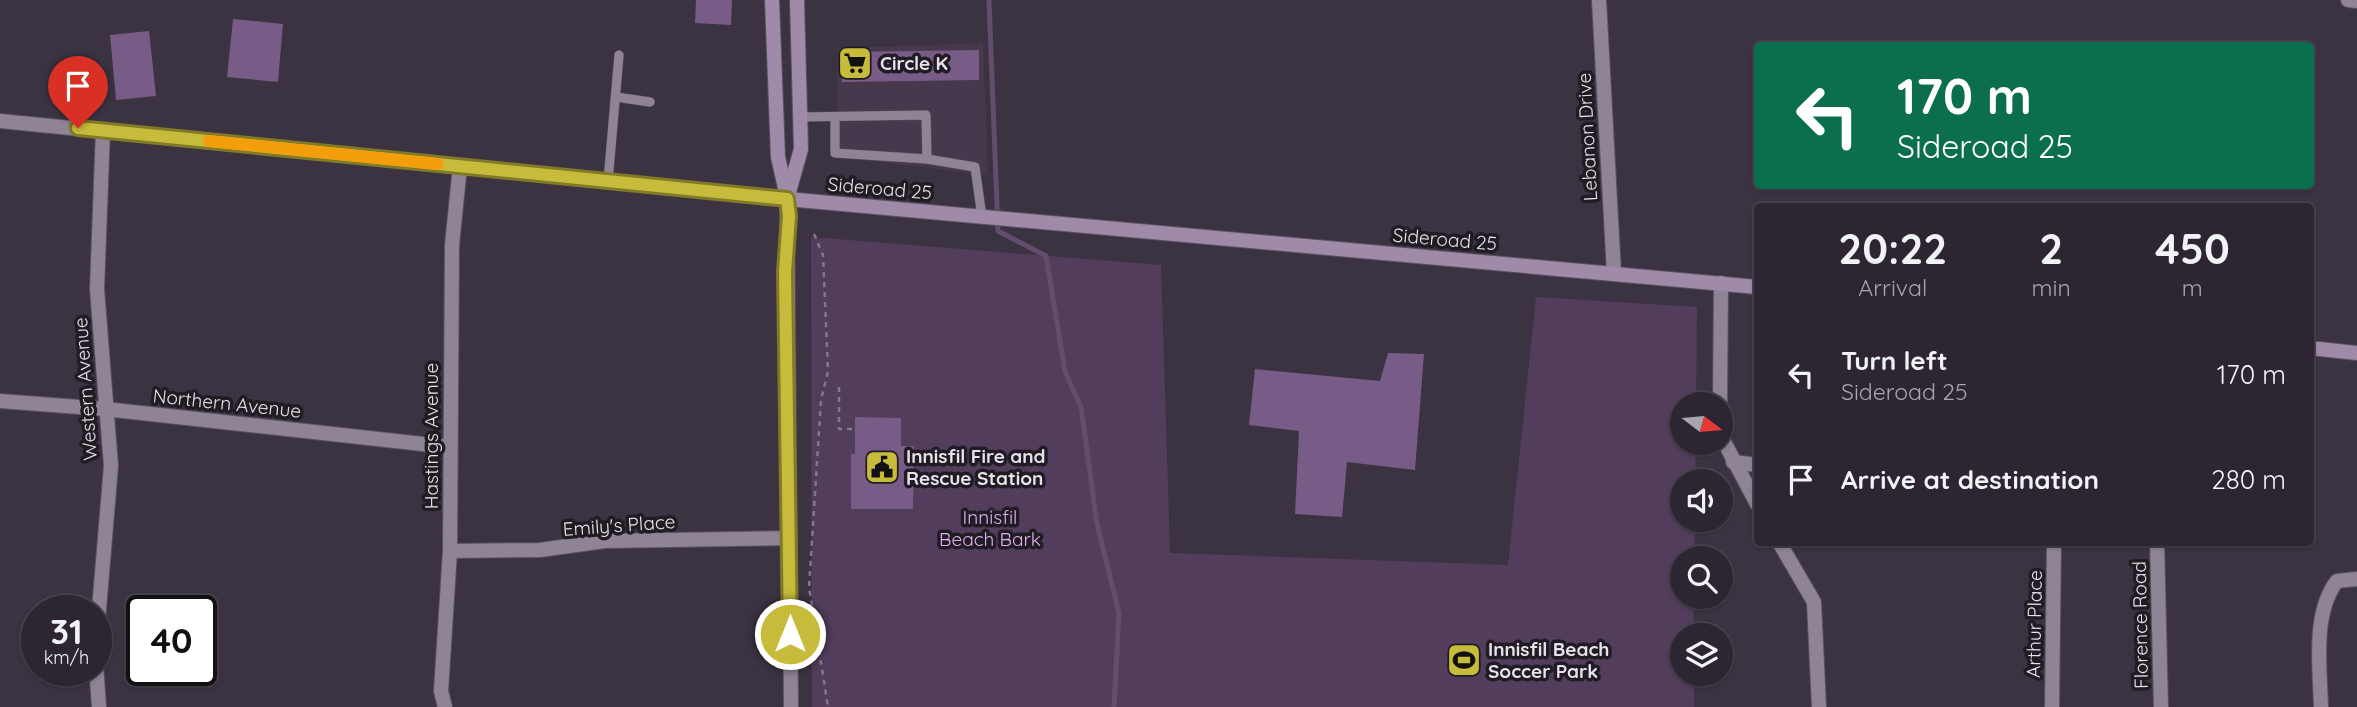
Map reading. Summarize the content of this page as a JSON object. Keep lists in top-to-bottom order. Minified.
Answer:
{"streets":{"main road":["Sideroad 25"],"street":["Lebanon Drive","Western Avenue","Northern Avenue","Hastings Avenue","Emily's Place","Arthur Place","Florence Road"]},"crossings":[["Lebanon Drive","Sideroad 25"],["Sideroad 25","Western Avenue"],["Sideroad 25","Hastings Avenue"],["Western Avenue","Northern Avenue"],["Northern Avenue","Hastings Avenue"],["Hastings Avenue","Emily's Place"]],"parks":["Innisfil Beach Bark"],"places":{"supermarket":["Circle K"],"public building":["Innisfil Fire and Rescue Station"],"sports":["Innisfil Beach Soccer Park"]},"north":"right","page":{"turn":["170 m","Sideroad 25"],"eta":["20:22","Arrival","2","min","450","m"],"list":[{"name":"Turn left","note":"Sideroad 25","value":"170 m"},{"name":"Arrive at destination","value":"280 m"}],"speed":"31 km/h","limit":"40"}}
